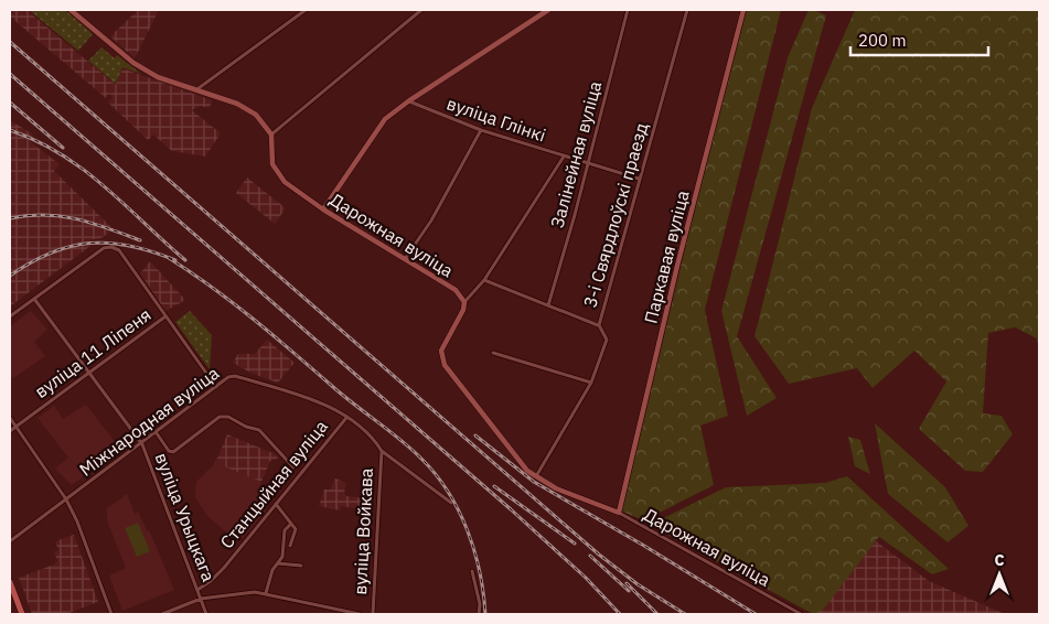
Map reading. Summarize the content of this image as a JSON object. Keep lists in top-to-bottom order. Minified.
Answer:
{"streets":{"street":["вуліца Глінкі","Залінейная вуліца","3-і Свярдлоўскі праезд","Дарожная вуліца","Паркавая вуліца","вуліца 11 Ліпеня","Міжнародная вуліца","Станцыйная вуліца","вуліца Урыцкага","вуліца Войкава"]},"crossings":[["вуліца Глінкі","Залінейная вуліца"],["вуліца Глінкі","3-і Свярдлоўскі праезд"],["3-і Свярдлоўскі праезд","Дарожная вуліца"],["Дарожная вуліца","Паркавая вуліца"],["вуліца 11 Ліпеня","вуліца Урыцкага"],["Міжнародная вуліца","Станцыйная вуліца"],["Міжнародная вуліца","вуліца Урыцкага"],["Міжнародная вуліца","вуліца Войкава"],["Станцыйная вуліца","вуліца Урыцкага"]],"scale_bar":"200 m","north":"top"}
